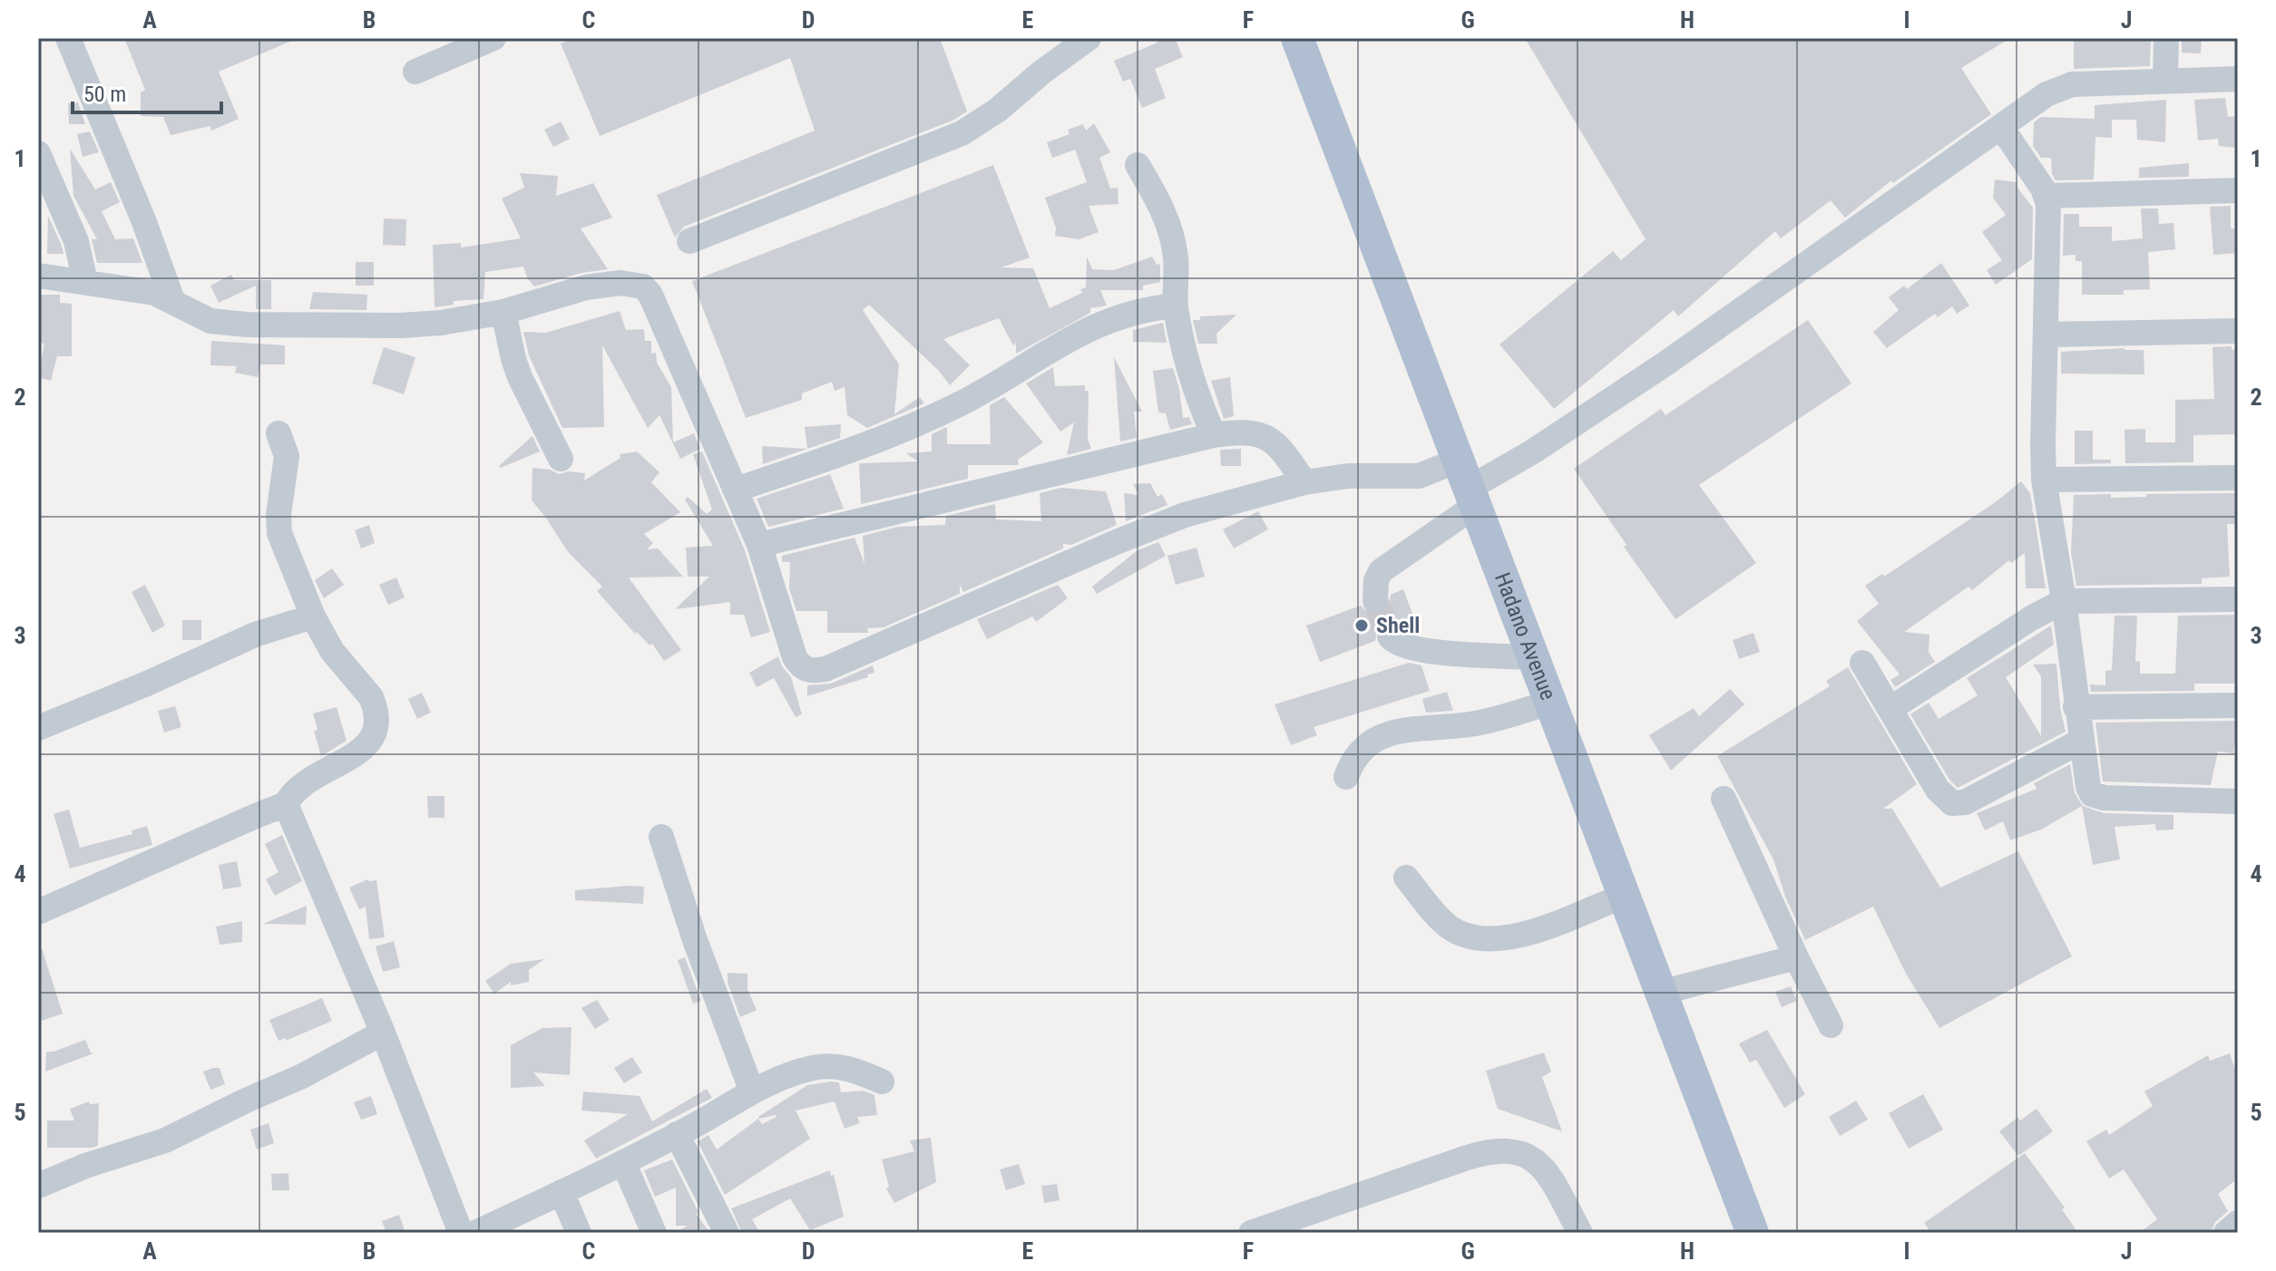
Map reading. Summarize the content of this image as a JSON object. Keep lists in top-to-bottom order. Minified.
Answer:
{"streets":{"main road":["Hadano Avenue"]},"places":["Shell"],"scale_bar":"50 m","grid":{"columns":["A","B","C","D","E","F","G","H","I","J"],"rows":["1","2","3","4","5"]}}
